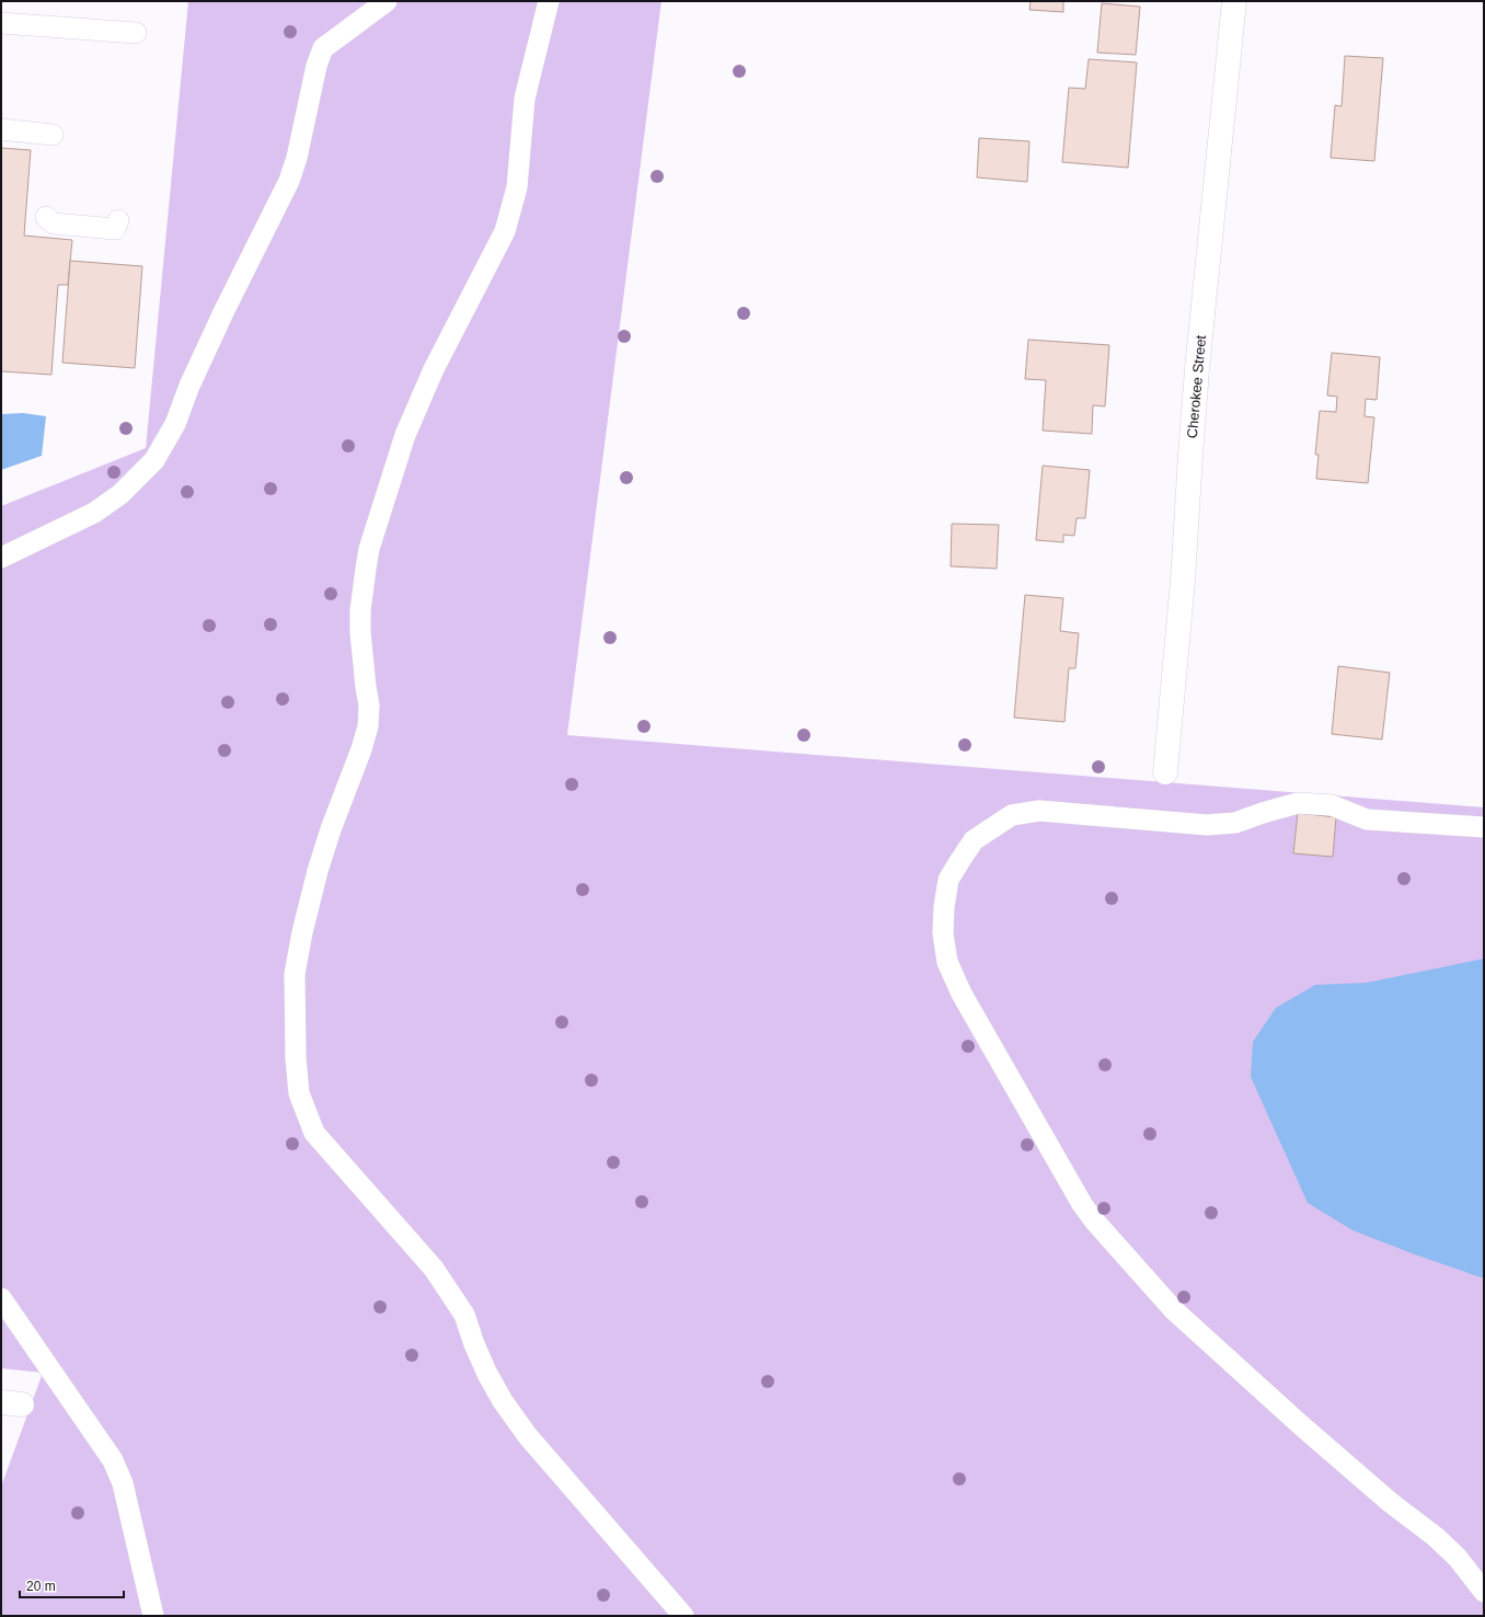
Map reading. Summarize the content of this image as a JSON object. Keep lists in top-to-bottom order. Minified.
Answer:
{"streets":{"street":["Cherokee Street"]},"scale_bar":"20 m"}
